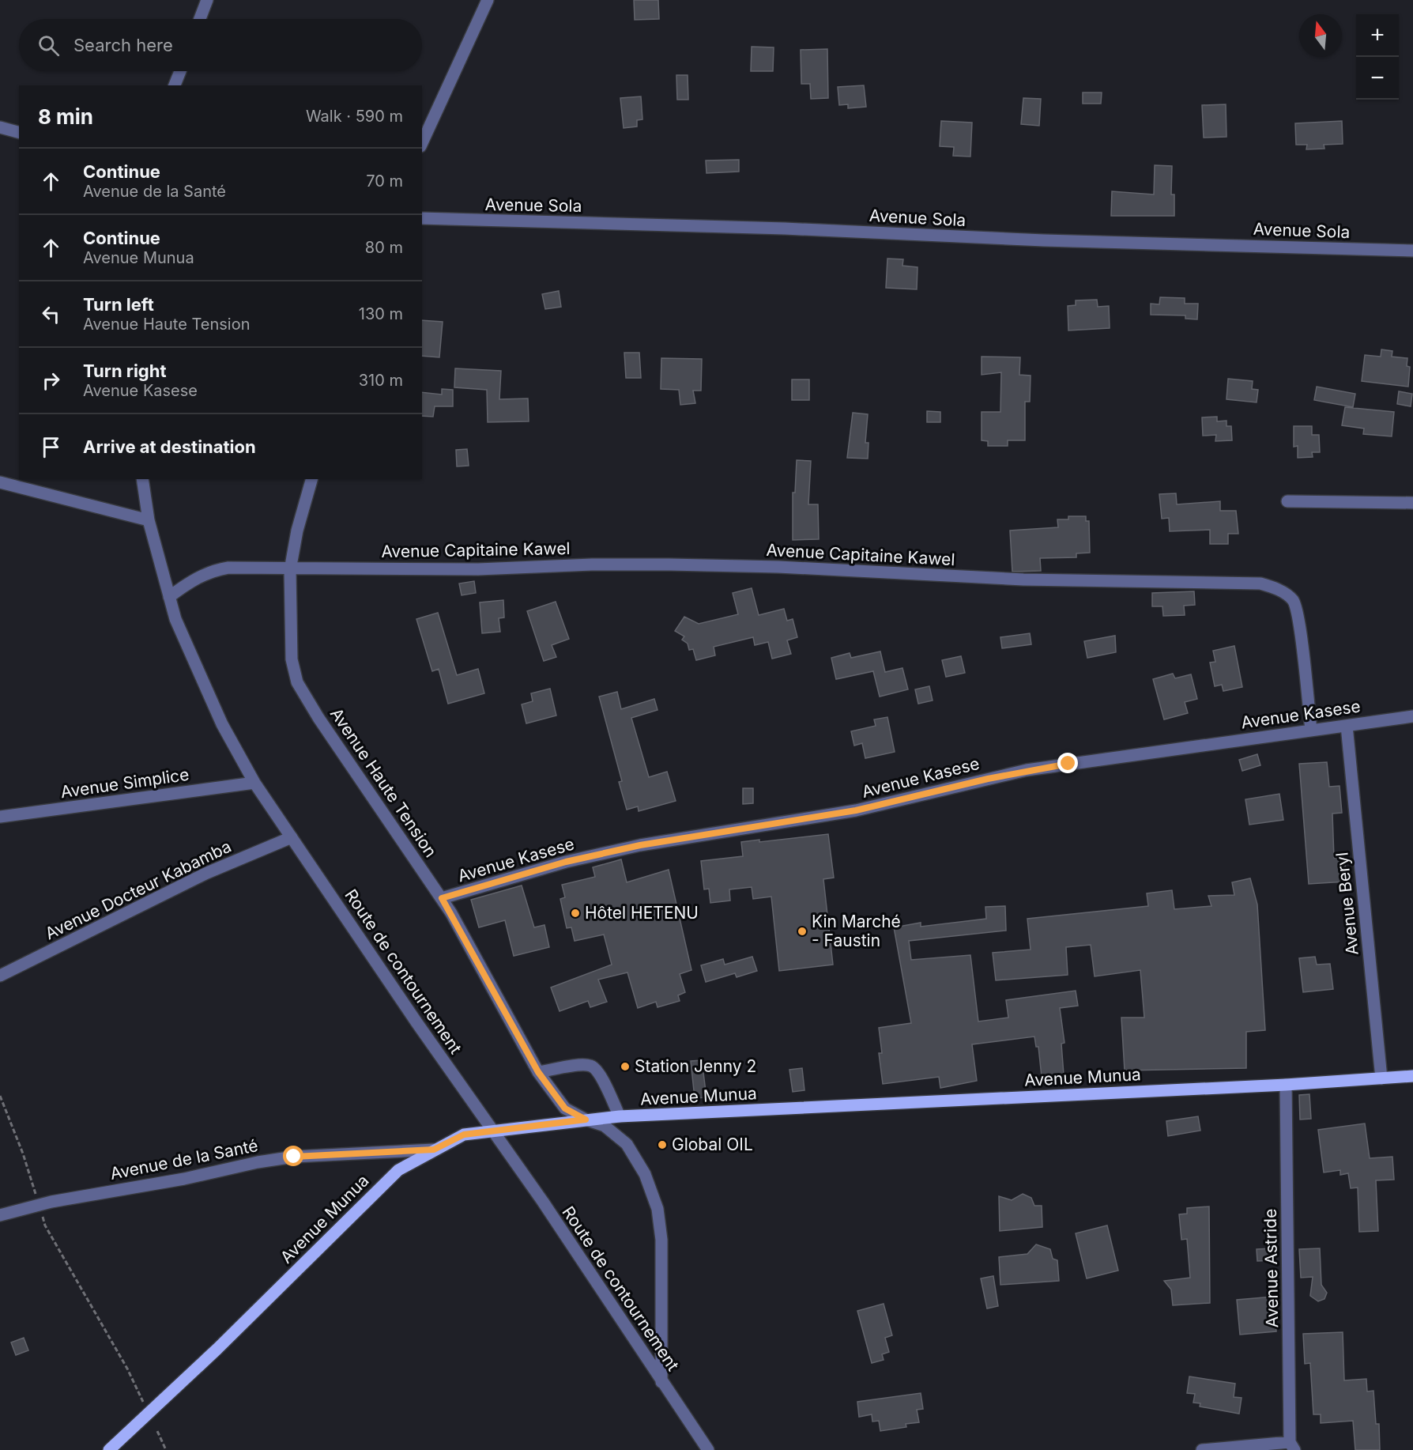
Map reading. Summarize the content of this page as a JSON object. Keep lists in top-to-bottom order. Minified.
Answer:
{"streets":{"main road":["Avenue Munua"],"street":["Avenue Sola","Avenue Capitaine Kawel","Avenue Kasese","Avenue Haute Tension","Avenue Simplice","Avenue Docteur Kabamba","Avenue Beryl","Route de contournement","Avenue de la Santé","Avenue Astride"]},"crossings":[["Avenue Capitaine Kawel","Avenue Kasese"],["Avenue Capitaine Kawel","Avenue Haute Tension"],["Avenue Capitaine Kawel","Route de contournement"],["Avenue Kasese","Avenue Haute Tension"],["Avenue Kasese","Avenue Beryl"],["Avenue Haute Tension","Route de contournement"],["Avenue Haute Tension","Avenue Munua"],["Avenue Simplice","Route de contournement"],["Avenue Docteur Kabamba","Route de contournement"],["Avenue Beryl","Avenue Munua"],["Route de contournement","Avenue Munua"],["Avenue Munua","Avenue de la Santé"],["Avenue Munua","Avenue Astride"]],"places":["Hôtel HETENU","Kin Marché - Faustin","Station Jenny 2","Global OIL"],"north":"top","page":{"map_buttons":["+","−"],"search":"Search here","heading":["8 min","Walk · 590 m"],"list":[["Continue","Avenue de la Santé","70 m"],["Continue","Avenue Munua","80 m"],["Turn left","Avenue Haute Tension","130 m"],["Turn right","Avenue Kasese","310 m"],"Arrive at destination"]}}
